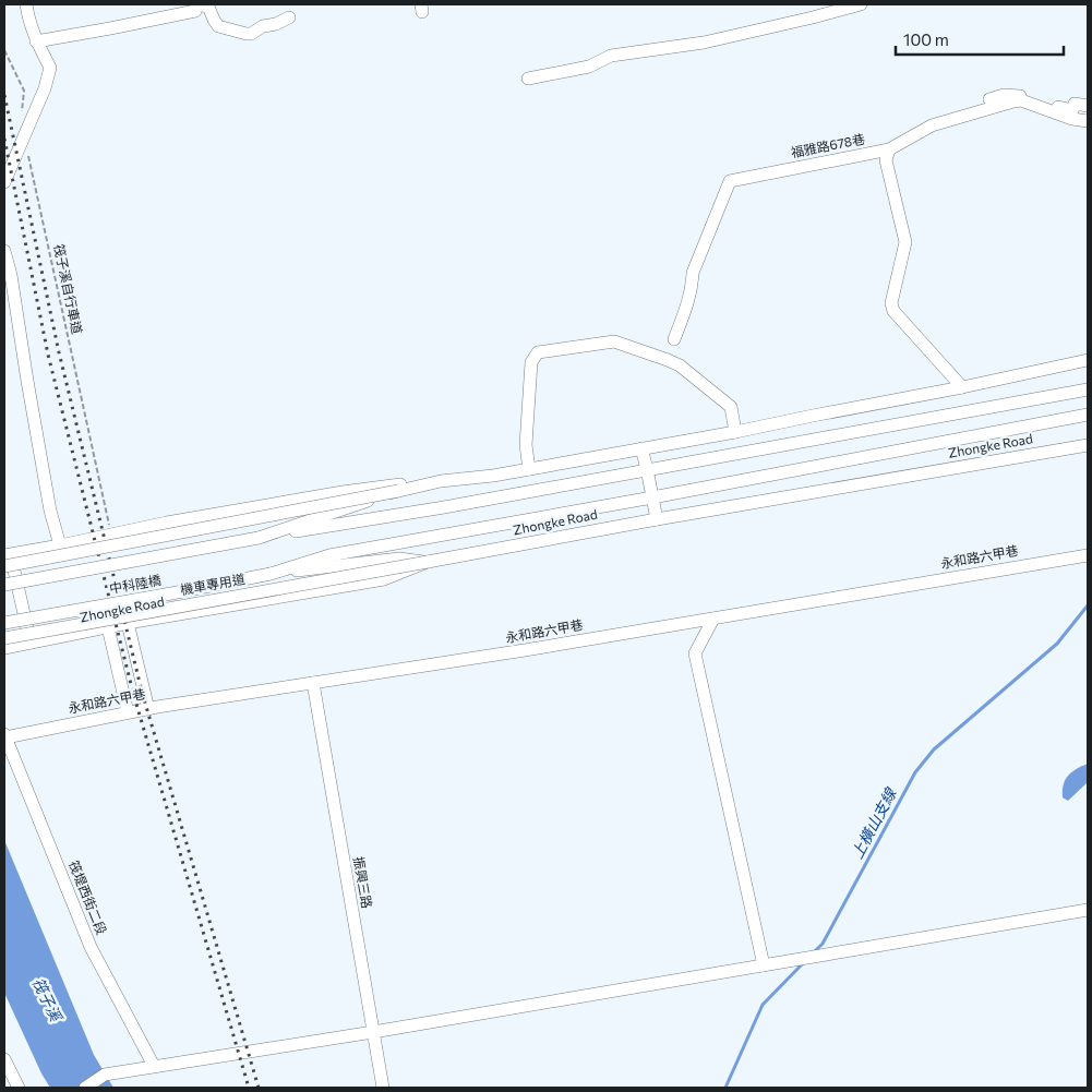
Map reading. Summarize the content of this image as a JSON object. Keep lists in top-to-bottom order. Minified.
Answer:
{"streets":{"street":["福雅路678巷","Zhongke Road","永和路六甲巷","中科陸橋","機車專用道","振興三路","筏堤西街二段"],"path":["筏子溪自行車道"]},"crossings":[["Zhongke Road","中科陸橋"],["Zhongke Road","機車專用道"],["永和路六甲巷","振興三路"],["永和路六甲巷","筏堤西街二段"]],"water":["上橫山支線","筏子溪"],"scale_bar":"100 m"}
